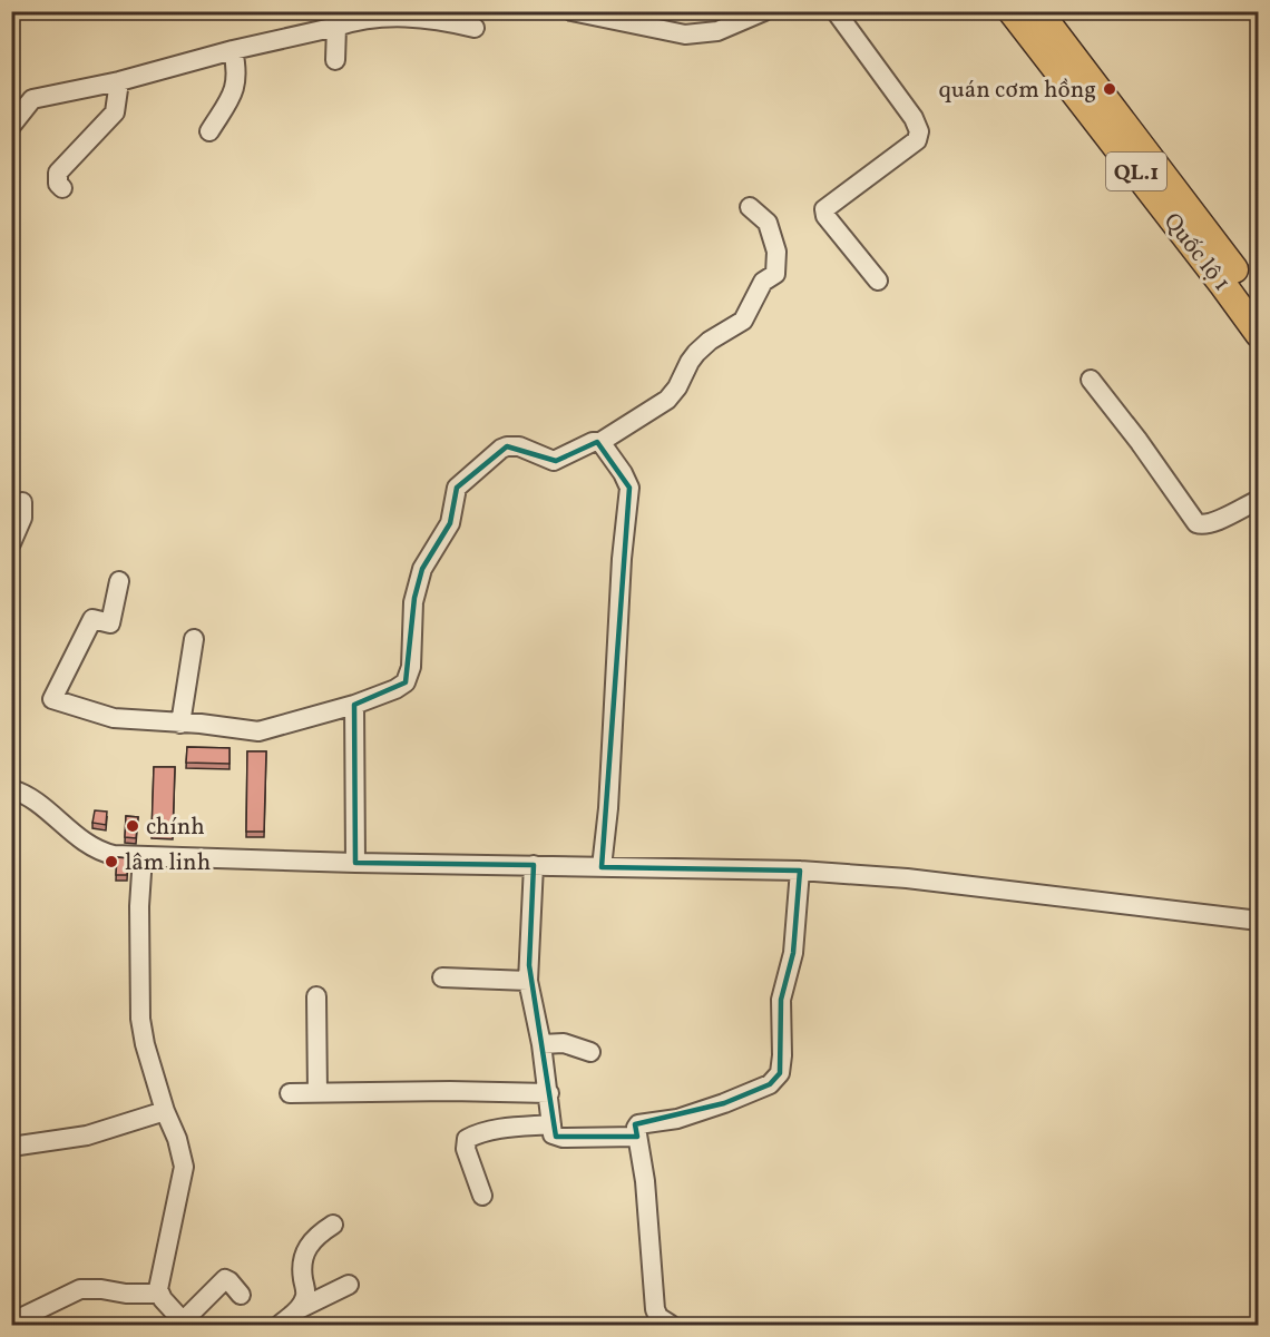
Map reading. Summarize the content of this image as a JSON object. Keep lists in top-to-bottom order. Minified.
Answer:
{"streets":{"highway":["QL.1","Quốc lộ 1"]},"places":["quán cơm hồng","chính","lâm linh"]}
